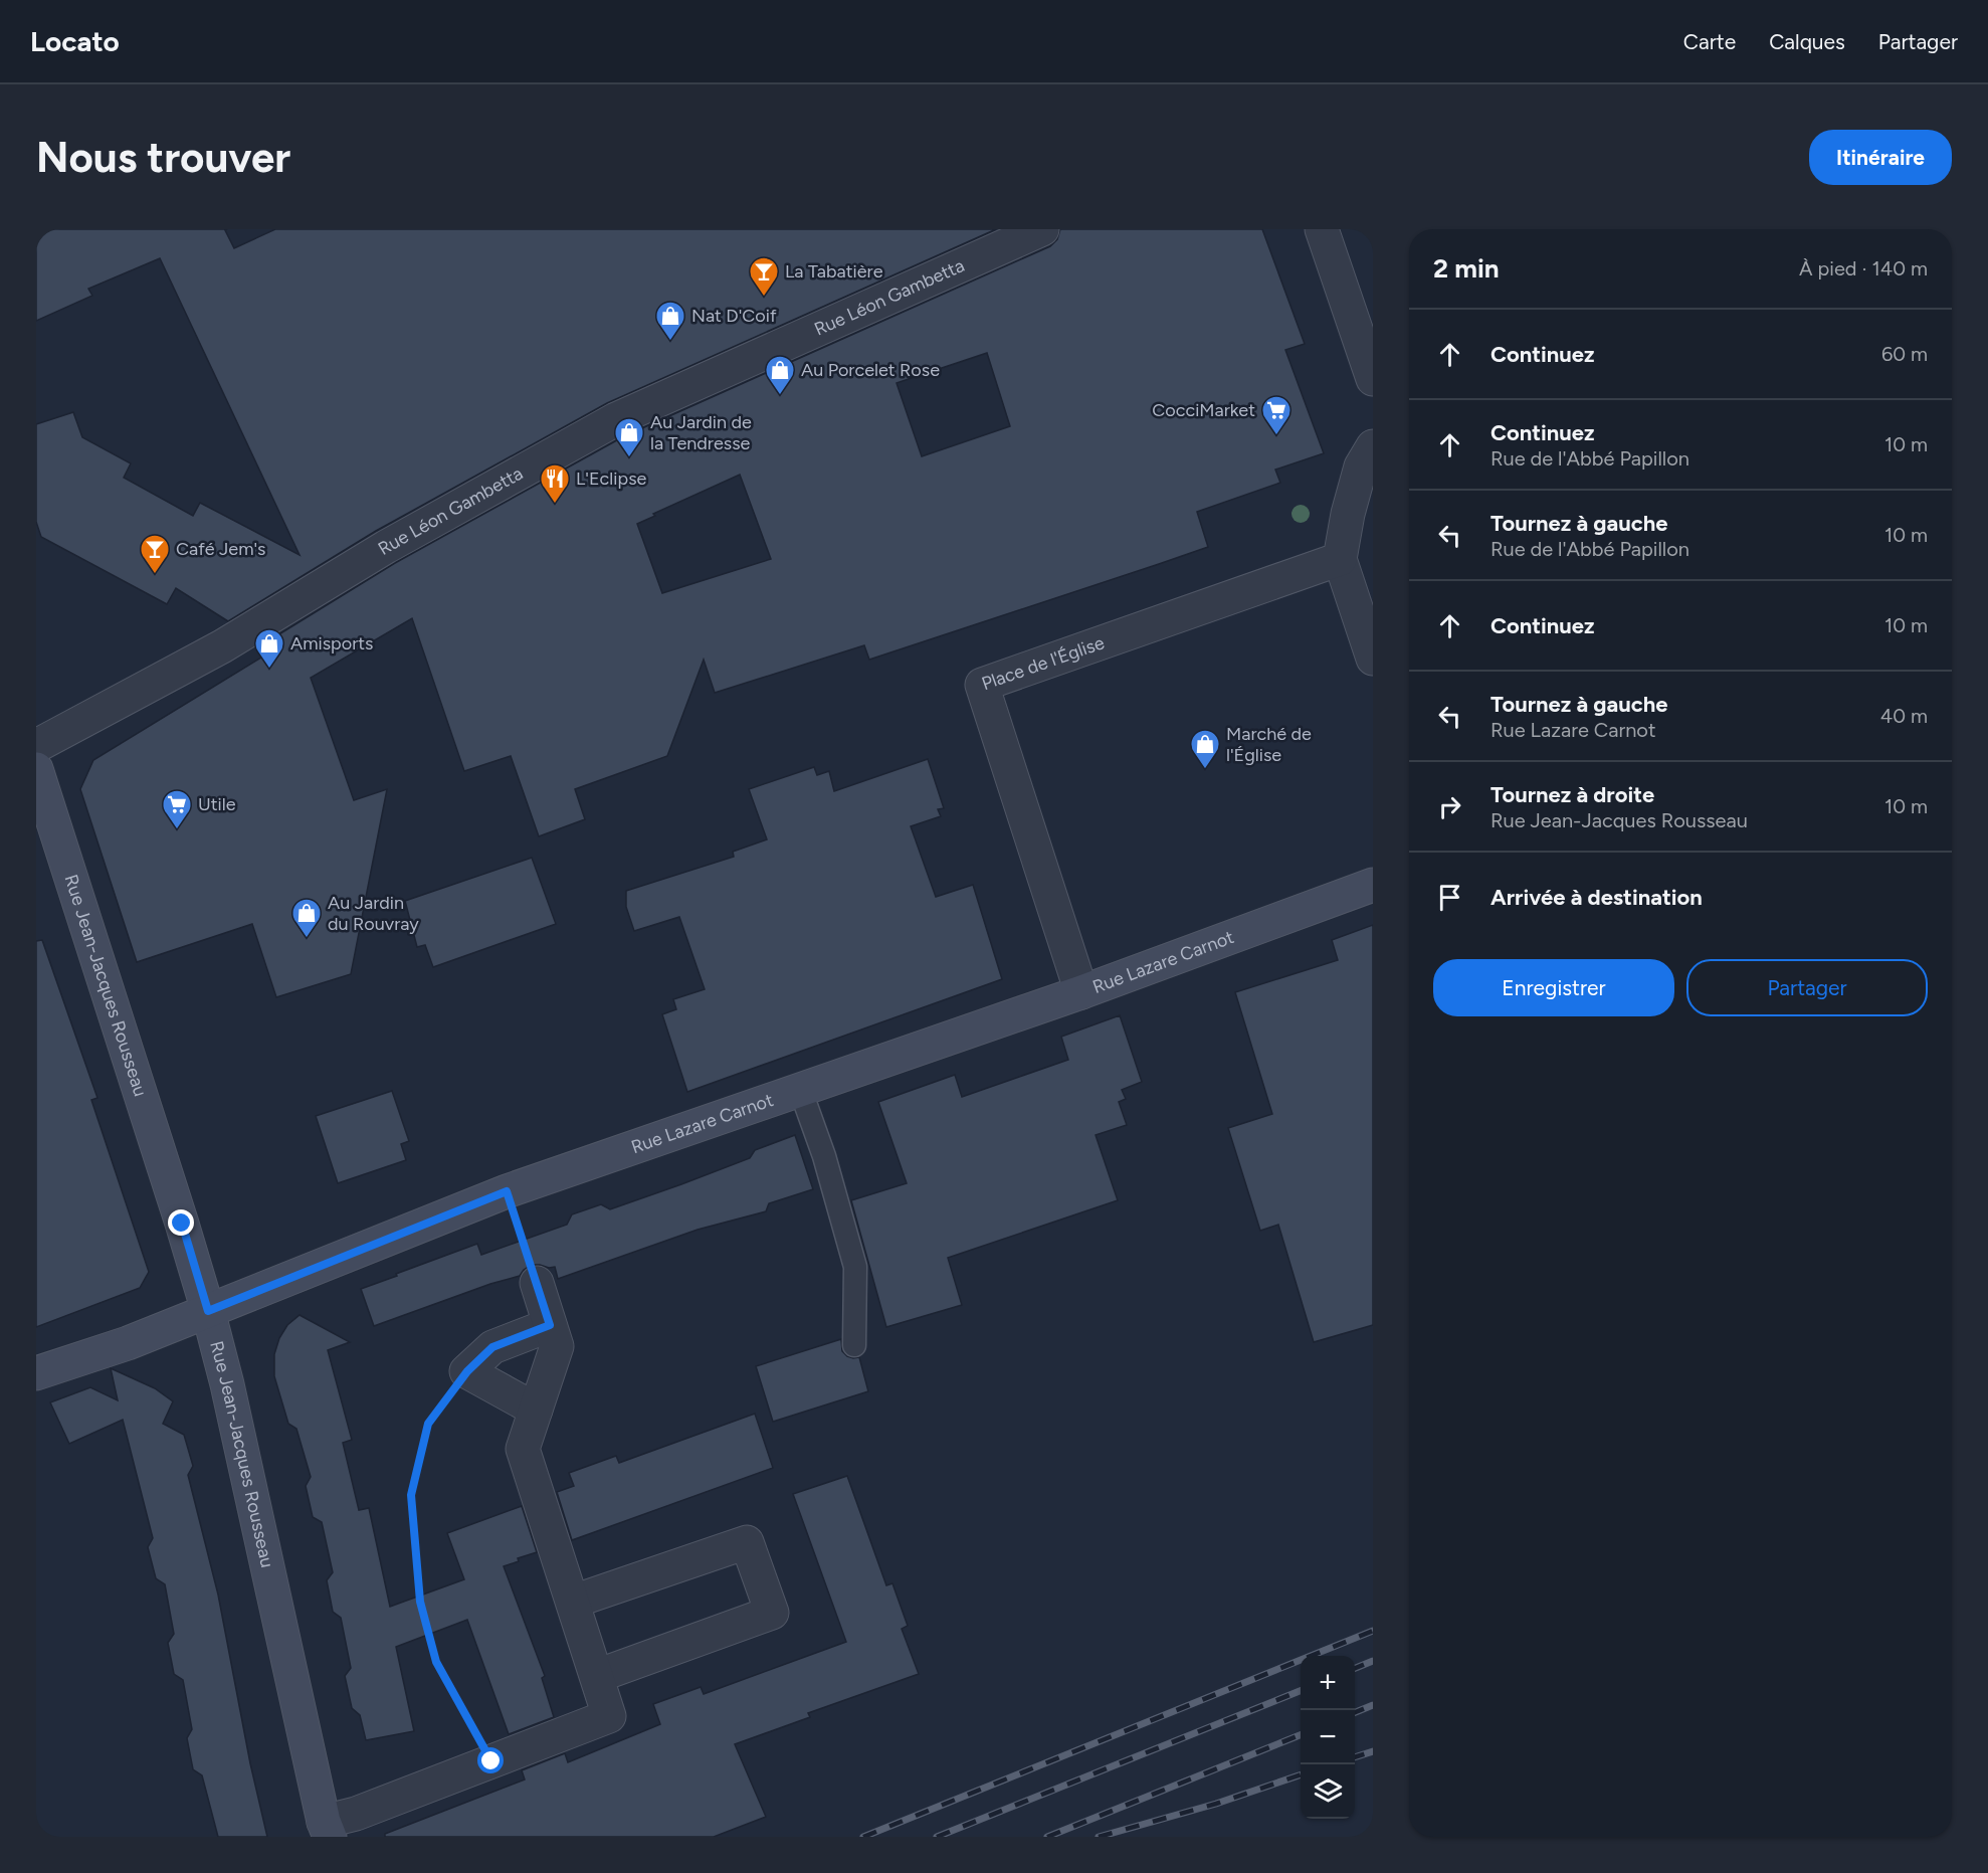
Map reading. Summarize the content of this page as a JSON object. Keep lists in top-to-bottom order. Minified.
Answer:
{"streets":{"street":["Rue Léon Gambetta","Place de l'Église","Rue Lazare Carnot","Rue Jean-Jacques Rousseau"]},"crossings":[["Place de l'Église","Rue Lazare Carnot"],["Rue Lazare Carnot","Rue Jean-Jacques Rousseau"]],"places":{"bar":["La Tabatière","Café Jem's"],"shop":["Nat D'Coif","Au Porcelet Rose","Au Jardin de la Tendresse","Amisports","Marché de l'Église","Au Jardin du Rouvray"],"supermarket":["CocciMarket","Utile"],"restaurant":["L'Eclipse"]},"page":{"header":"Locato","nav":["Carte","Calques","Partager"],"buttons":["Itinéraire",["Enregistrer","Partager"]],"title":"Nous trouver","heading":["2 min","À pied · 140 m"],"list":[["Continuez","60 m"],["Continuez","Rue de l'Abbé Papillon","10 m"],["Tournez à gauche","Rue de l'Abbé Papillon","10 m"],["Continuez","10 m"],["Tournez à gauche","Rue Lazare Carnot","40 m"],["Tournez à droite","Rue Jean-Jacques Rousseau","10 m"],"Arrivée à destination"],"map_buttons":["+","−"]}}
